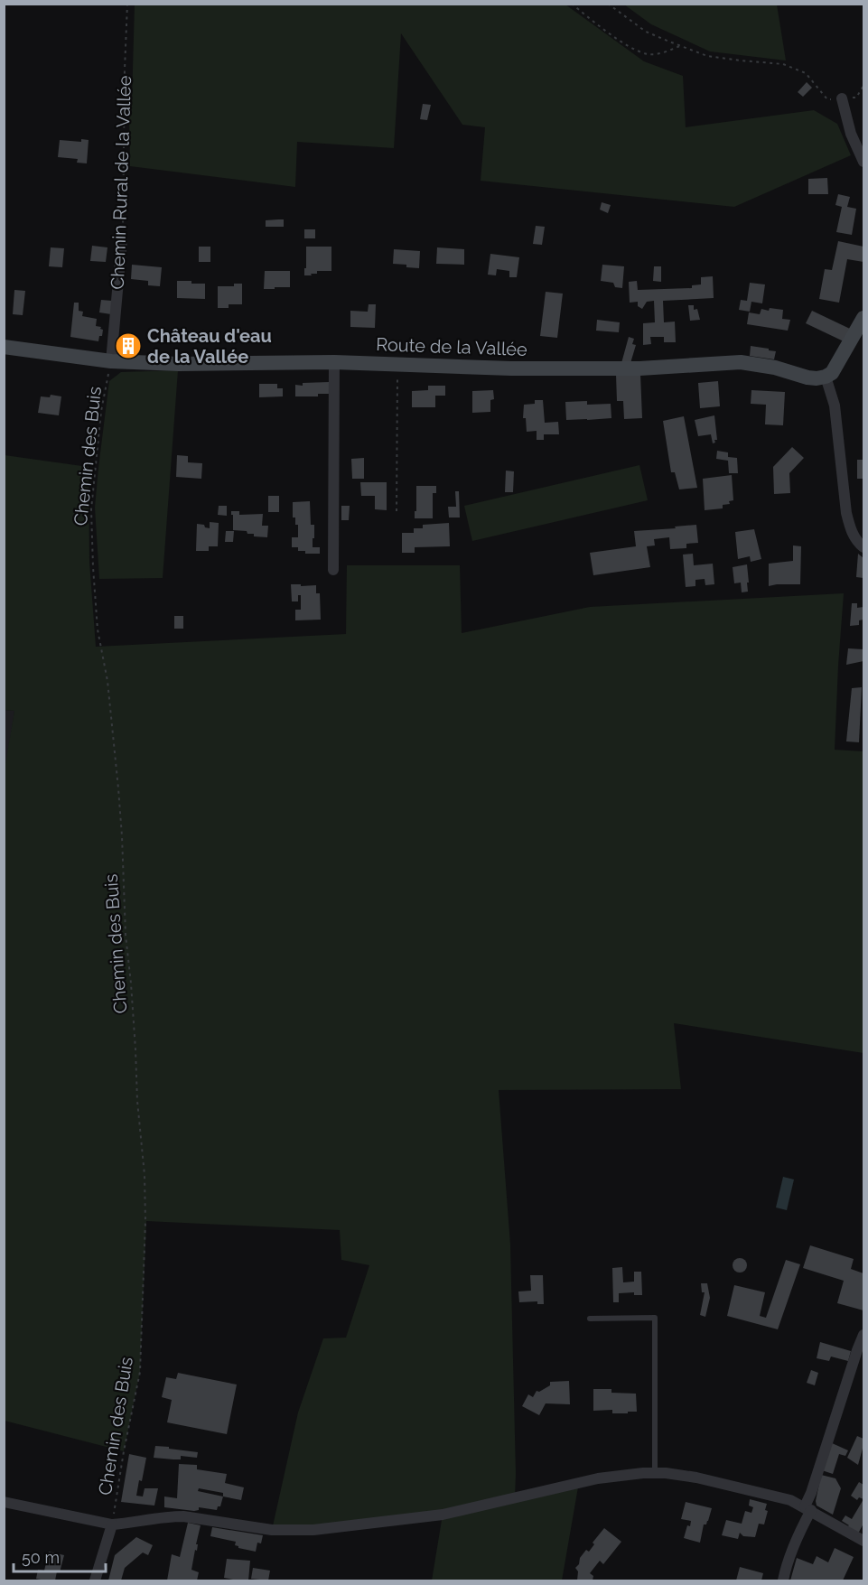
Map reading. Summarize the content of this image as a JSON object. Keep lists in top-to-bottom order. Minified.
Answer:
{"streets":{"street":["Chemin Rural de la Vallée","Route de la Vallée"],"path":["Chemin des Buis"]},"crossings":[["Chemin Rural de la Vallée","Route de la Vallée"],["Chemin Rural de la Vallée","Chemin des Buis"],["Route de la Vallée","Chemin des Buis"]],"places":{"building":["Château d'eau de la Vallée"]},"scale_bar":"50 m"}
